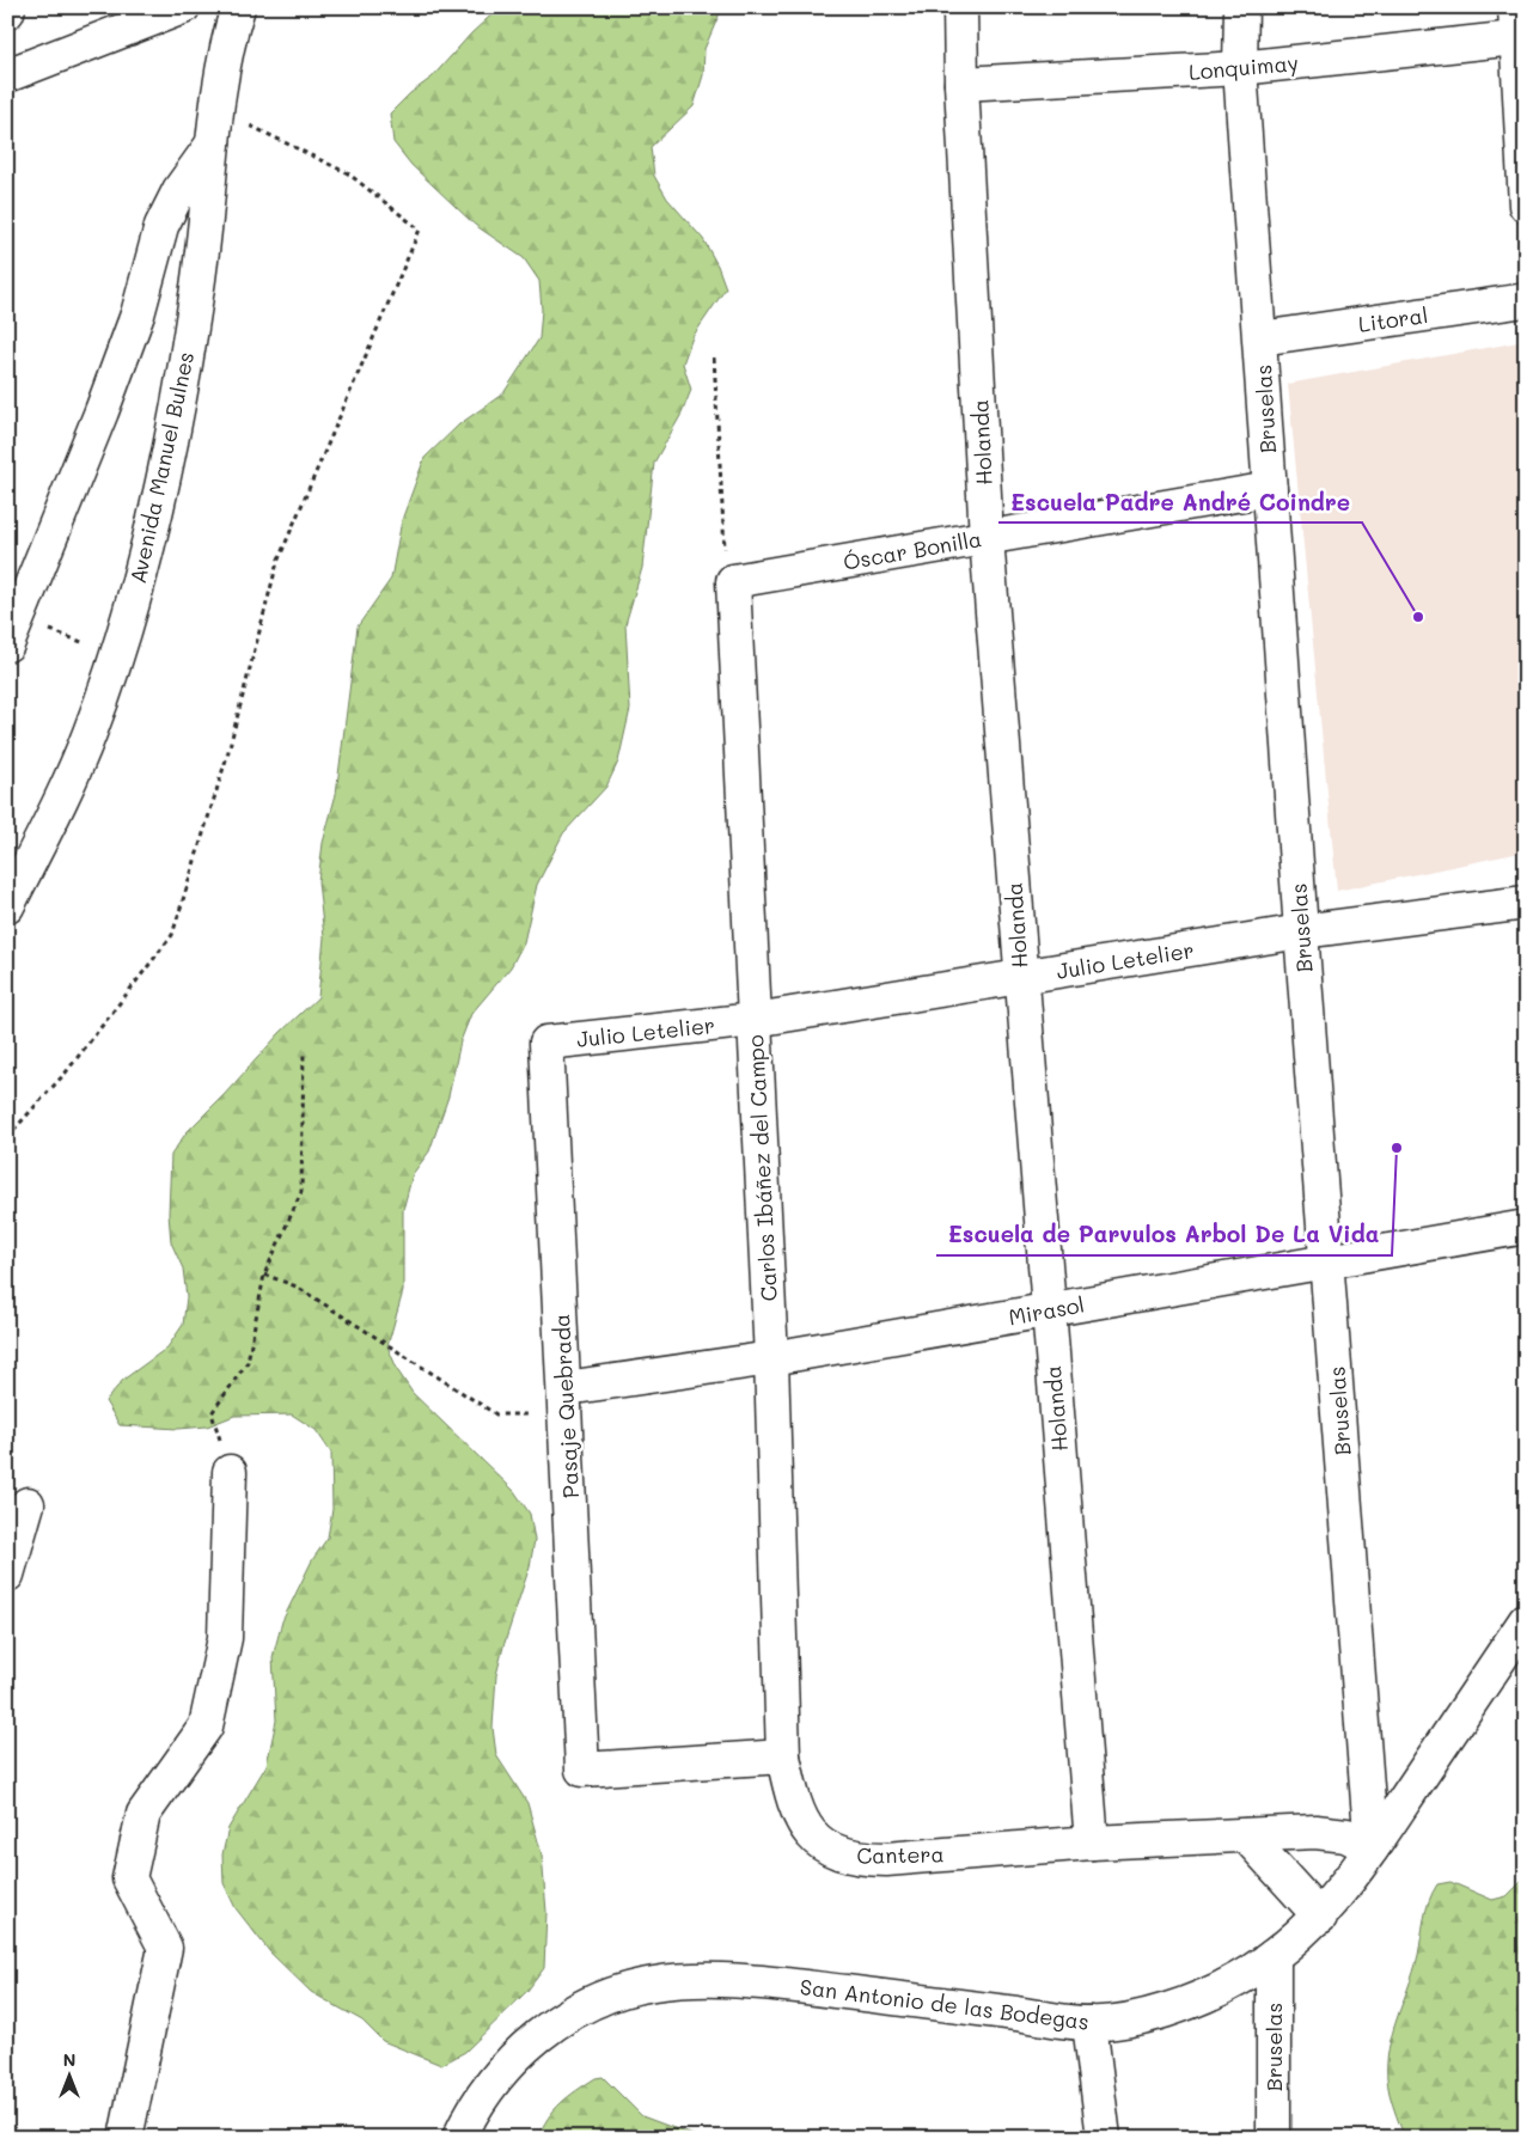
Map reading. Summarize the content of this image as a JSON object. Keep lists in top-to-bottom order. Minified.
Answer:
{"streets":{"street":["Lonquimay","Litoral","Bruselas","Holanda","Avenida Manuel Bulnes","Óscar Bonilla","Julio Letelier","Carlos Ibáñez del Campo","Mirasol","Pasaje Quebrada","Cantera","San Antonio de las Bodegas"]},"crossings":[["Lonquimay","Bruselas"],["Lonquimay","Holanda"],["Litoral","Bruselas"],["Bruselas","Óscar Bonilla"],["Bruselas","Julio Letelier"],["Bruselas","Mirasol"],["Bruselas","Cantera"],["Bruselas","San Antonio de las Bodegas"],["Holanda","Óscar Bonilla"],["Holanda","Julio Letelier"],["Holanda","Mirasol"],["Holanda","Cantera"],["Óscar Bonilla","Carlos Ibáñez del Campo"],["Julio Letelier","Carlos Ibáñez del Campo"],["Julio Letelier","Pasaje Quebrada"],["Carlos Ibáñez del Campo","Mirasol"],["Carlos Ibáñez del Campo","Pasaje Quebrada"],["Carlos Ibáñez del Campo","Cantera"],["Mirasol","Pasaje Quebrada"],["Pasaje Quebrada","Cantera"],["Cantera","San Antonio de las Bodegas"]],"places":["Escuela Padre André Coindre","Escuela de Parvulos Arbol De La Vida"],"north":"top"}
